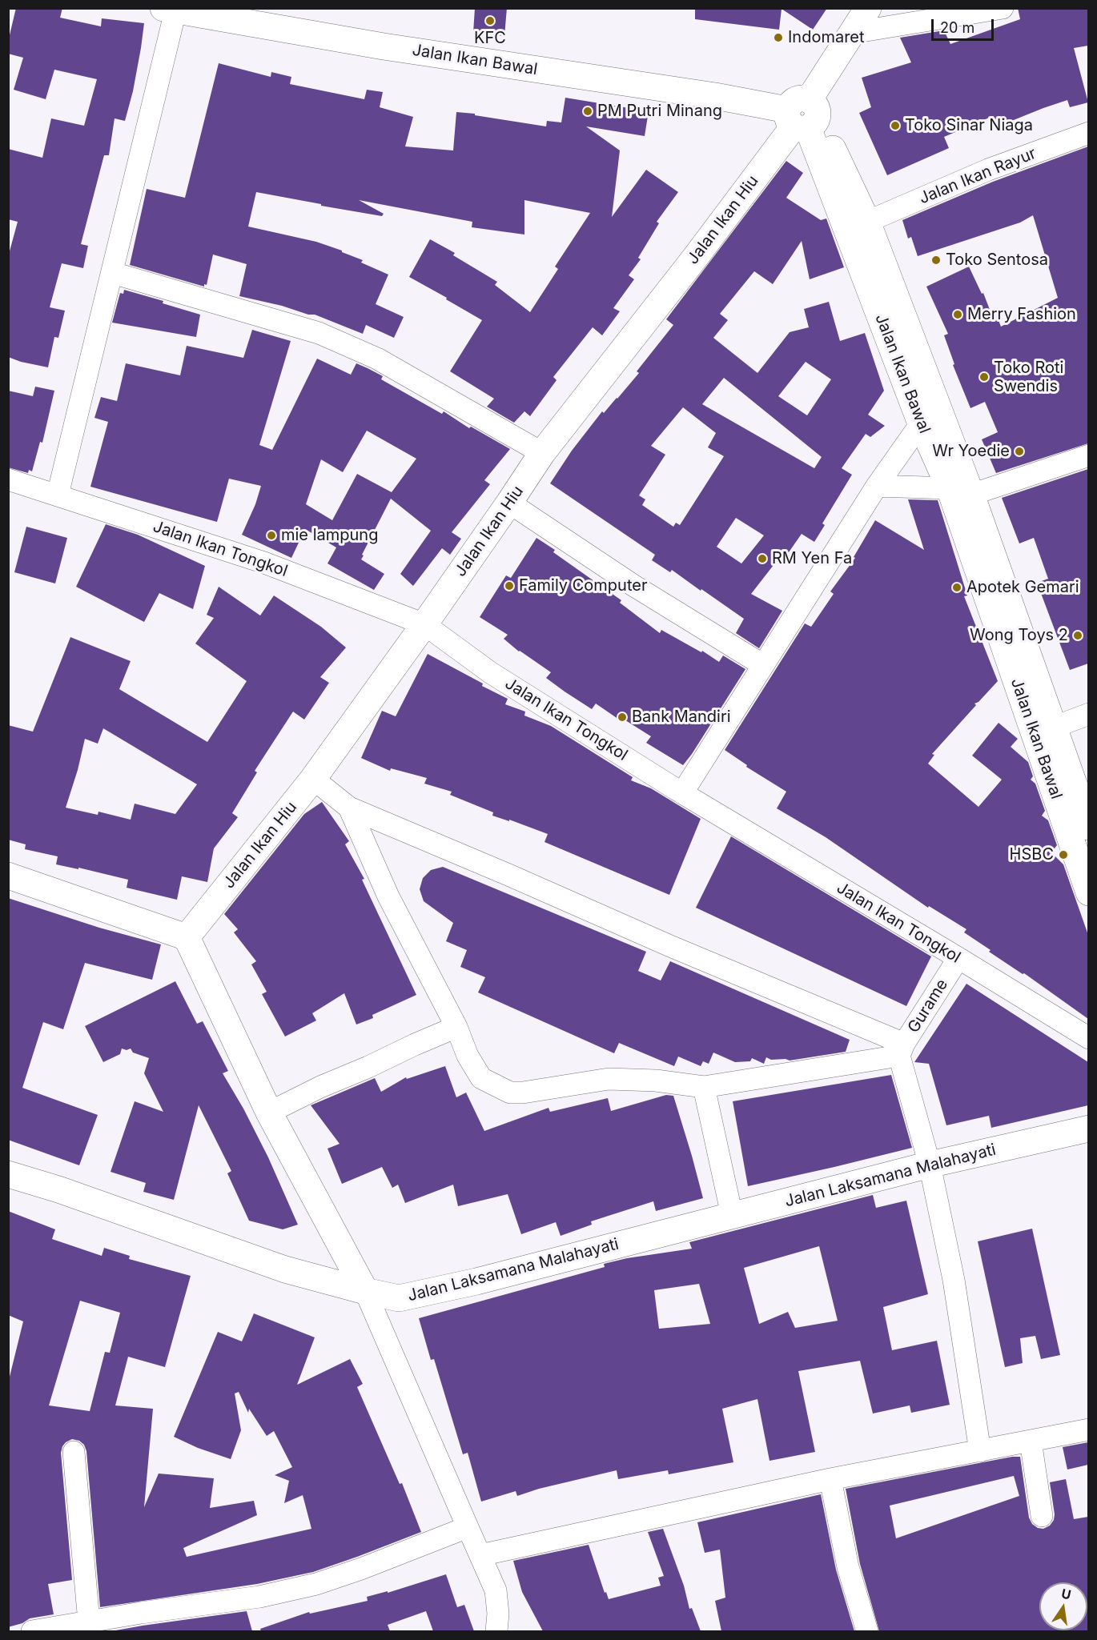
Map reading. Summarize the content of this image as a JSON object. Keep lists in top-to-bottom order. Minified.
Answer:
{"streets":{"main road":["Jalan Ikan Bawal","Jalan Ikan Hiu","Jalan Laksamana Malahayati"],"street":["Jalan Ikan Rayur","Jalan Ikan Tongkol","Gurame"]},"crossings":[["Jalan Ikan Bawal","Jalan Ikan Rayur"],["Jalan Ikan Bawal","Jalan Ikan Hiu"],["Jalan Ikan Hiu","Jalan Ikan Tongkol"],["Jalan Ikan Tongkol","Gurame"]],"places":["KFC","Indomaret","PM Putri Minang","Toko Sinar Niaga","Toko Sentosa","Merry Fashion","Toko Roti Swendis","Wr Yoedie","mie lampung","RM Yen Fa","Family Computer","Apotek Gemari","Wong Toys 2","Bank Mandiri","HSBC"],"scale_bar":"20 m","north":"top"}
